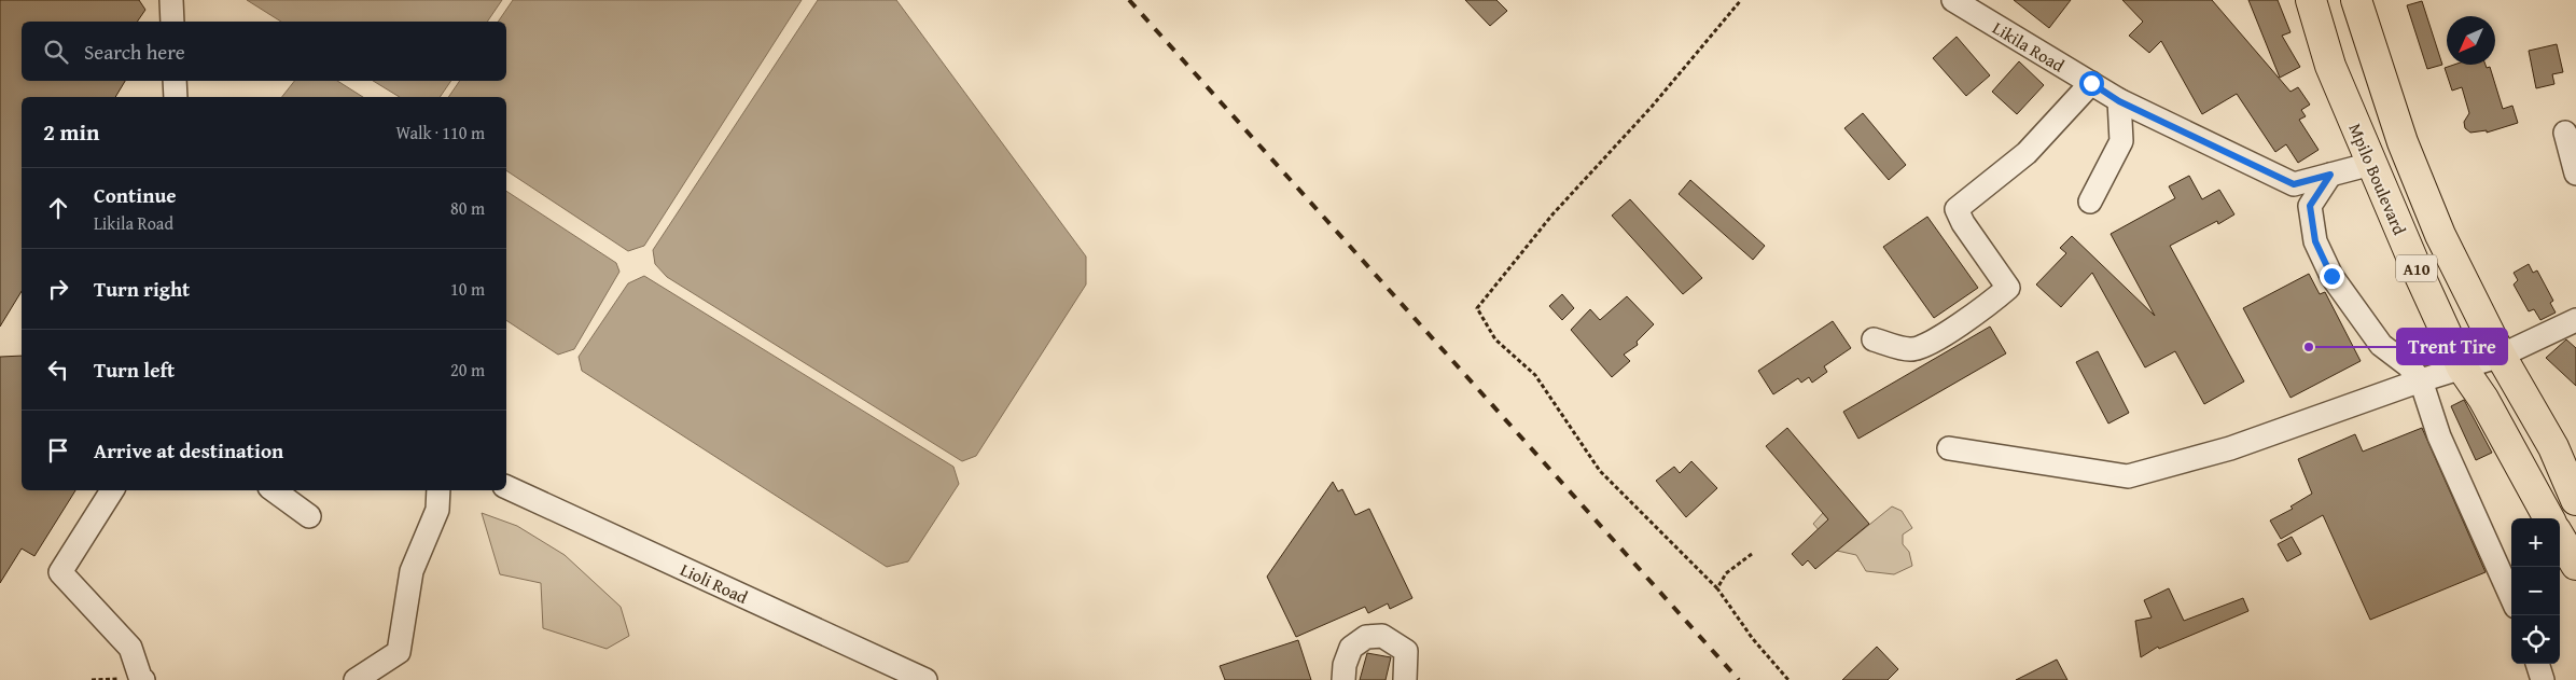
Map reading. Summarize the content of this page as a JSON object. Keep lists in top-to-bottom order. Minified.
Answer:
{"streets":{"highway":["Mpilo Boulevard","A10"],"street":["Likila Road","Lioli Road"]},"crossings":[["Likila Road","Mpilo Boulevard"]],"places":["Trent Tire"],"north":"bottom left","page":{"search":"Search here","heading":["2 min","Walk · 110 m"],"list":[["Continue","Likila Road","80 m"],["Turn right","10 m"],["Turn left","20 m"],"Arrive at destination"],"map_buttons":["+","−"]}}
